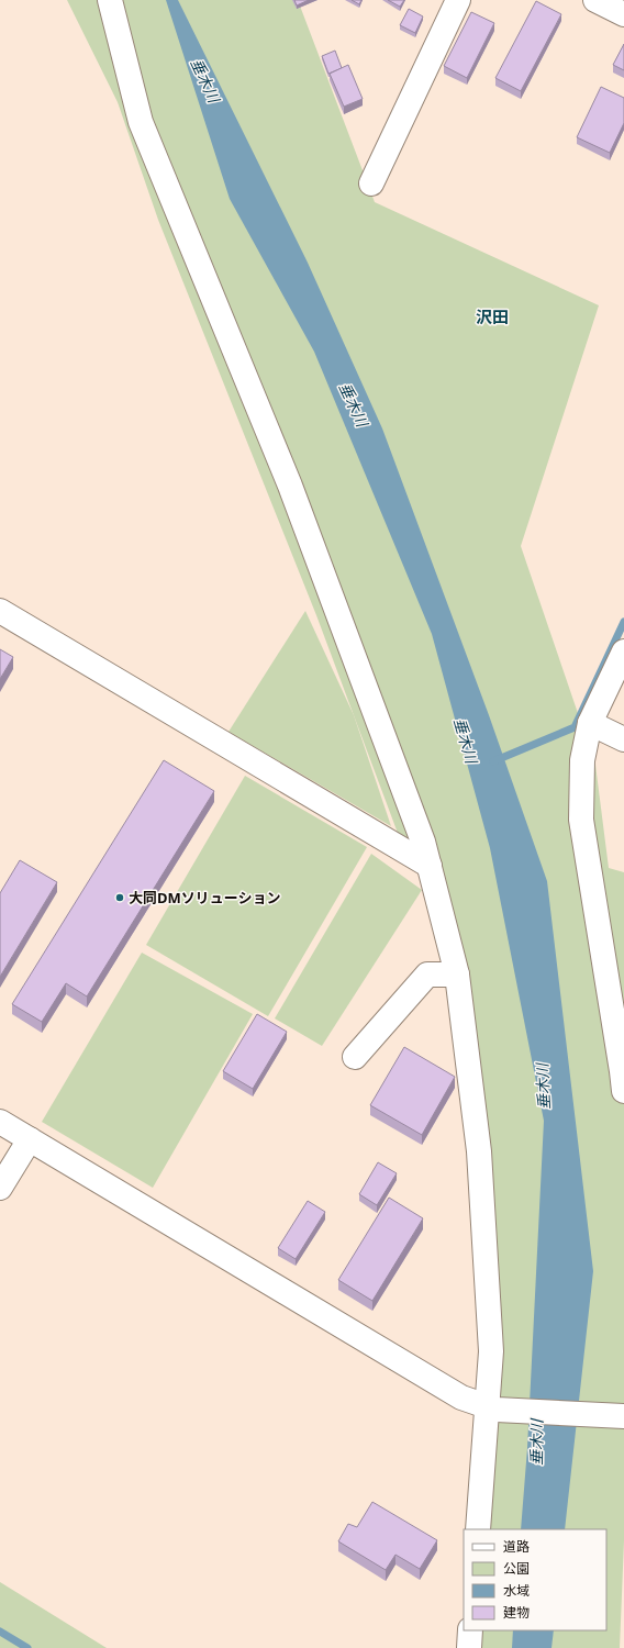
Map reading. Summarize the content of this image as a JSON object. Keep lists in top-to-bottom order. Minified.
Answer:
{"districts":["沢田"],"water":["垂木川"],"places":["大同DMソリューション"],"legend":["道路","公園","水域","建物"]}
